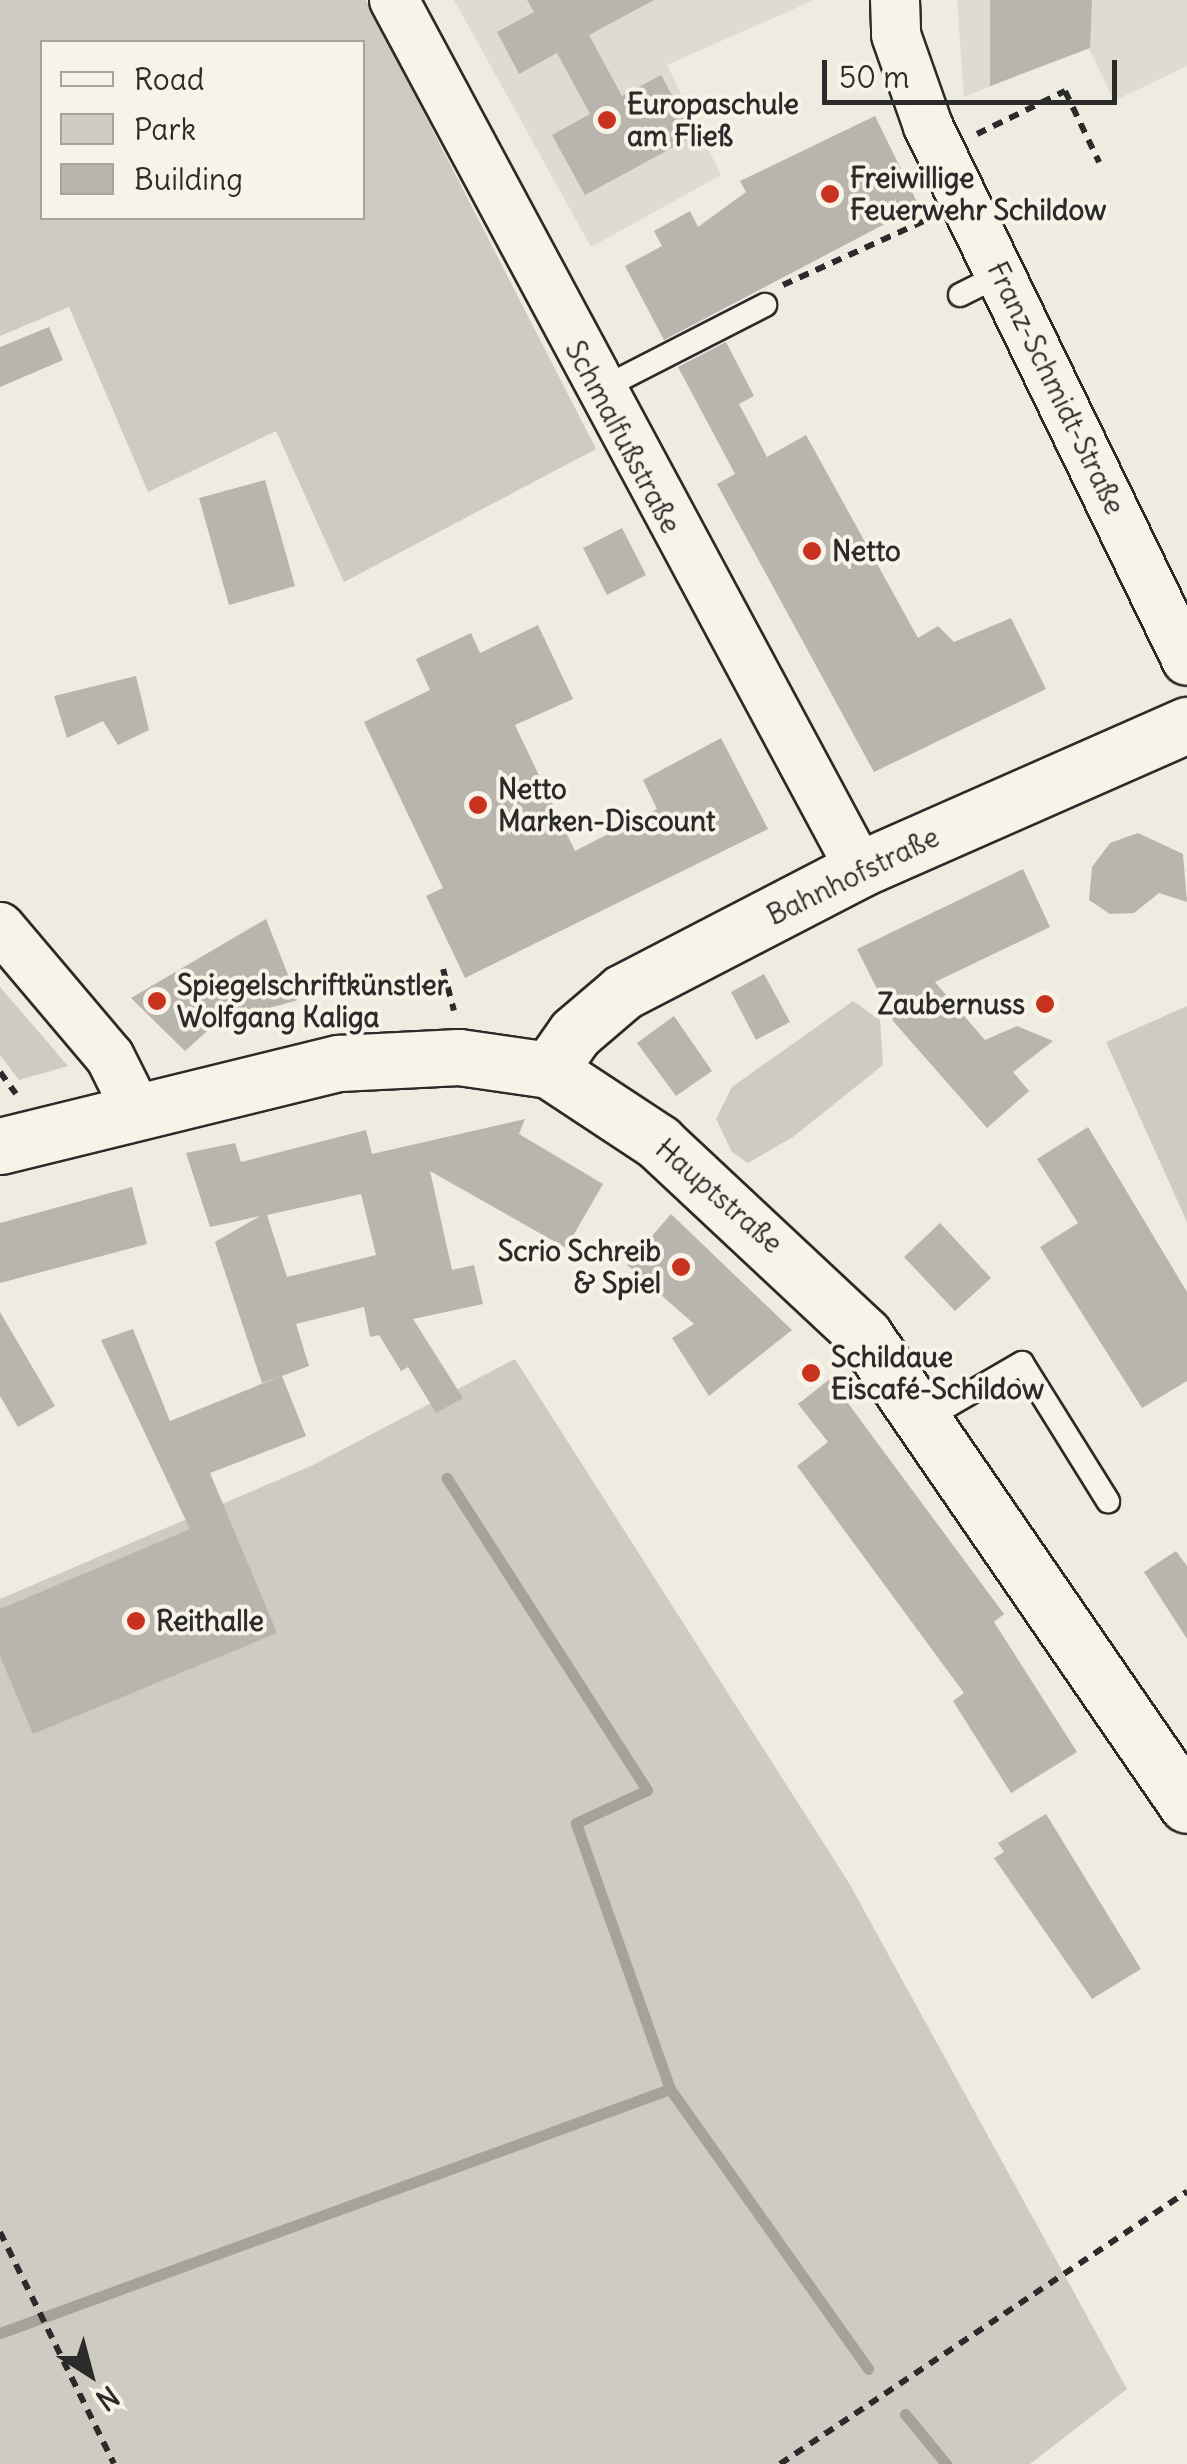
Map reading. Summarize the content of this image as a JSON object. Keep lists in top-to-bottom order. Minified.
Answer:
{"streets":{"main road":["Bahnhofstraße","Hauptstraße"],"street":["Franz-Schmidt-Straße","Schmalfußstraße"]},"crossings":[["Schmalfußstraße","Bahnhofstraße"],["Bahnhofstraße","Hauptstraße"]],"places":["Europaschule am Fließ","Freiwillige Feuerwehr Schildow","Netto","Netto Marken-Discount","Spiegelschriftkünstler Wolfgang Kaliga","Zaubernuss","Scrio Schreib & Spiel","Schildaue Eiscafé-Schildow","Reithalle"],"legend":["Road","Park","Building"],"scale_bar":"50 m","north":"bottom right"}
